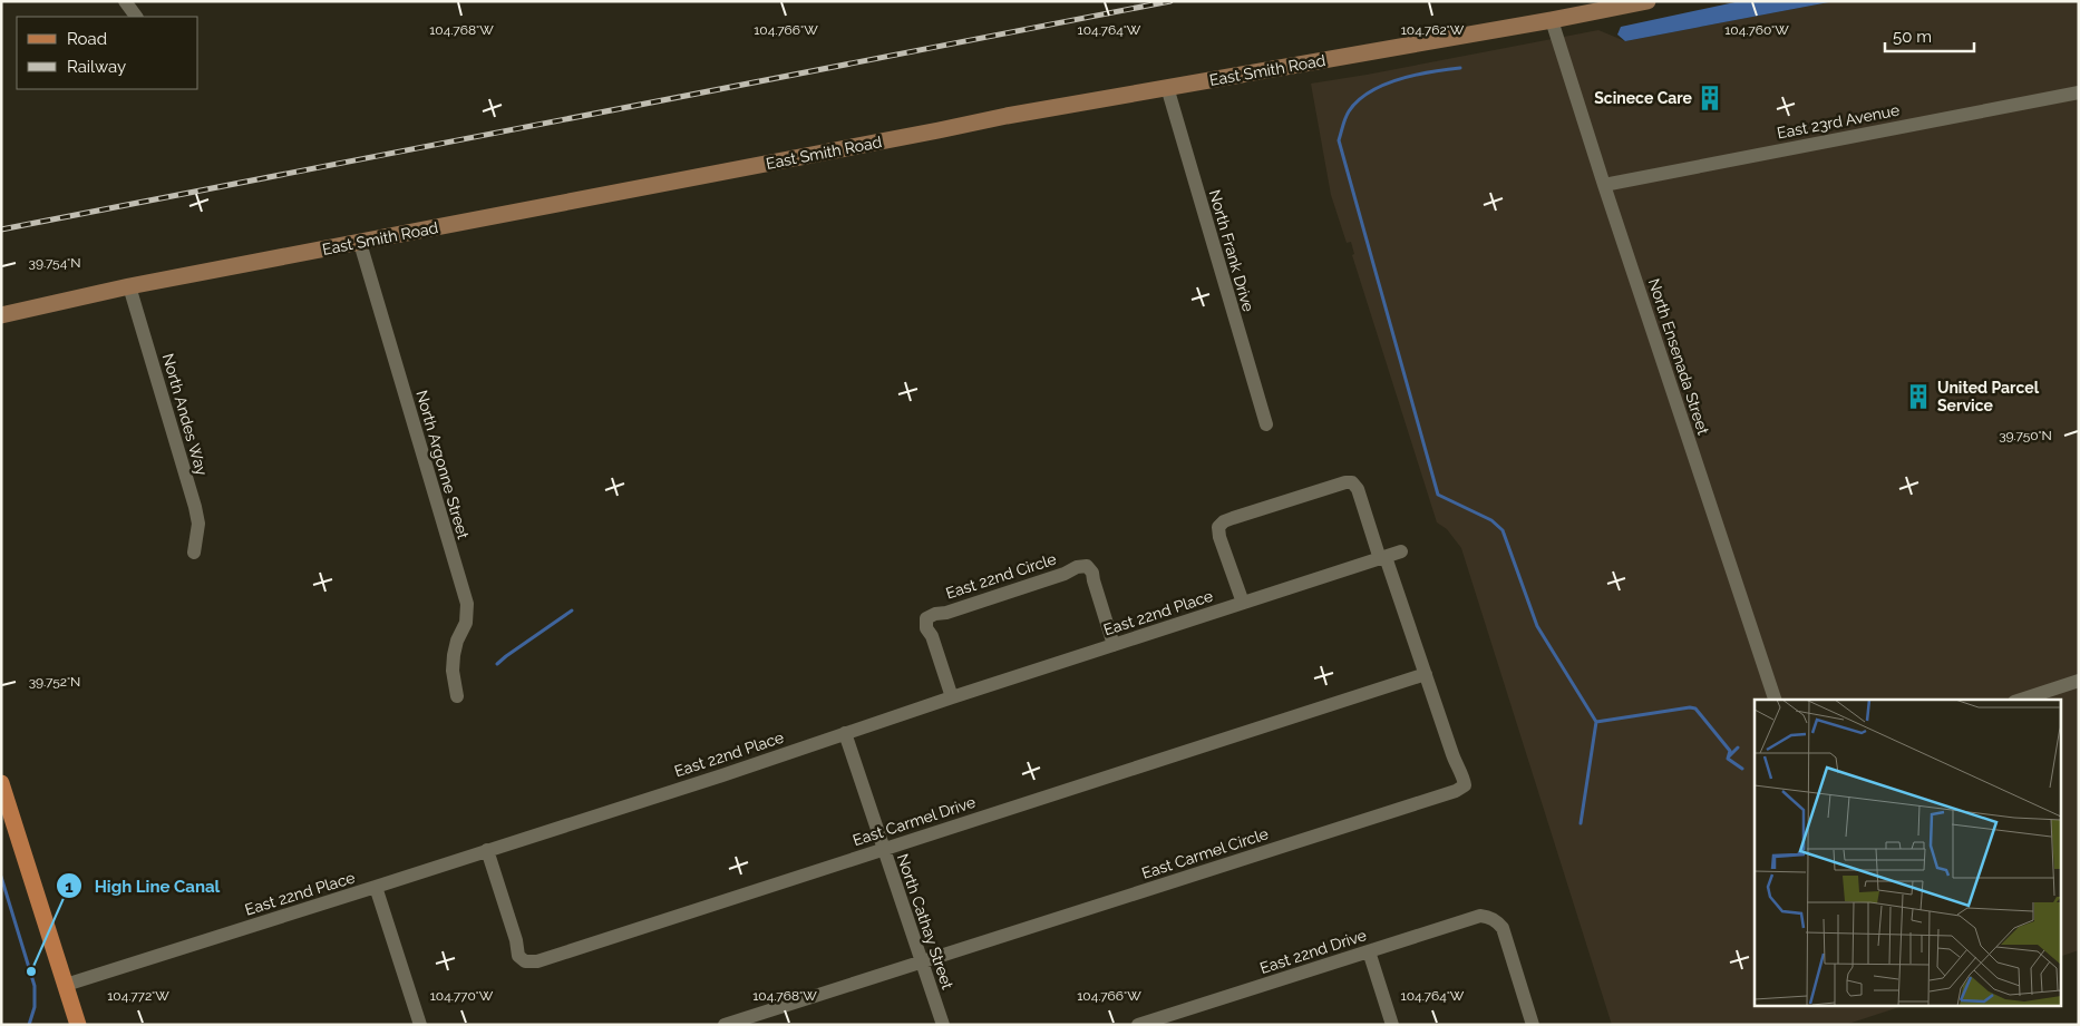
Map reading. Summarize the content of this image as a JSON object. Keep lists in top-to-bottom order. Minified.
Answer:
{"streets":{"street":["East Smith Road","East 23rd Avenue","North Frank Drive","North Ensenada Street","North Andes Way","North Argonne Street","East 22nd Circle","East 22nd Place","East Carmel Drive","East Carmel Circle","North Cathay Street","East 22nd Drive"]},"crossings":[["East Smith Road","North Frank Drive"],["East Smith Road","North Ensenada Street"],["East Smith Road","North Andes Way"],["East Smith Road","North Argonne Street"],["East 23rd Avenue","North Ensenada Street"],["East 22nd Circle","East 22nd Place"],["East 22nd Place","East Carmel Drive"],["East 22nd Place","East Carmel Circle"],["East 22nd Place","North Cathay Street"],["East Carmel Drive","East Carmel Circle"],["East Carmel Drive","North Cathay Street"],["East Carmel Circle","North Cathay Street"]],"places":{"building":["Scinece Care","United Parcel Service"],"other":["High Line Canal"]},"legend":["Road","Railway"],"scale_bar":"50 m","coordinates":["104.768°W","104.766°W","104.764°W","104.762°W","104.760°W","39.754°N","39.750°N","39.752°N","104.772°W","104.770°W"]}
